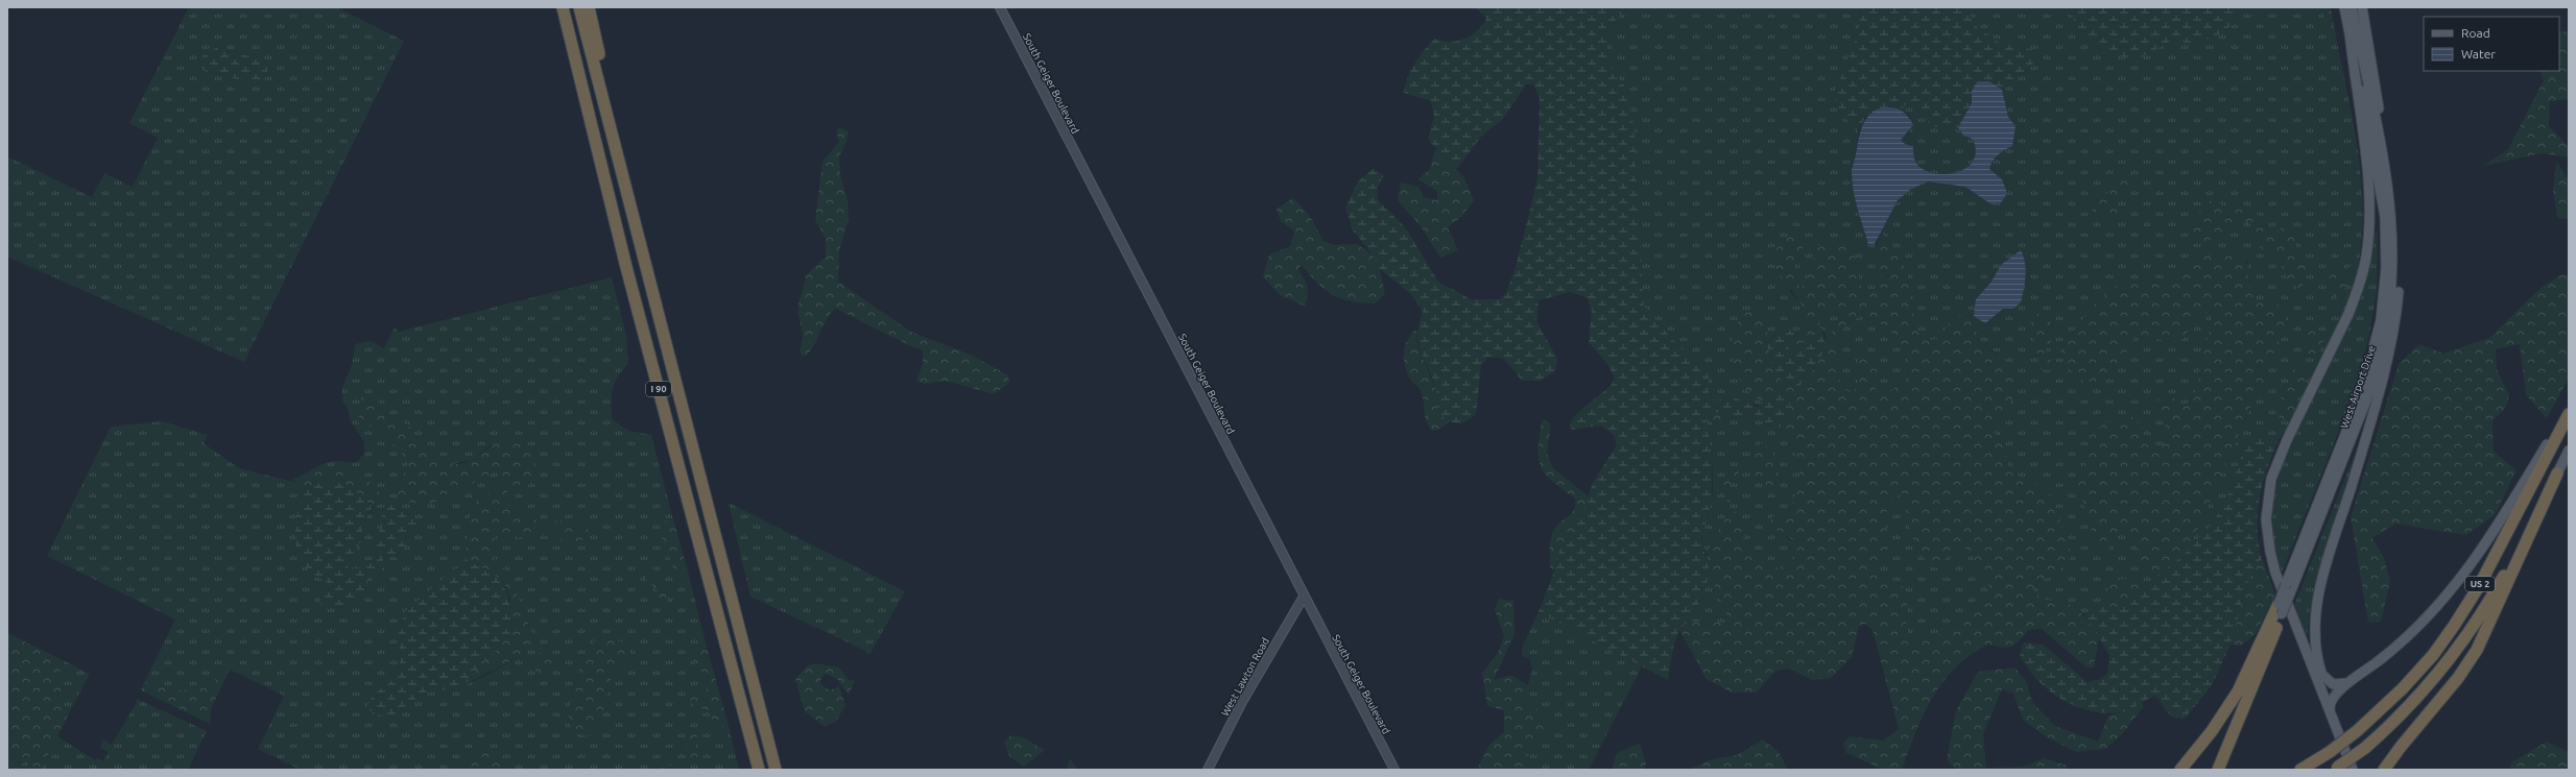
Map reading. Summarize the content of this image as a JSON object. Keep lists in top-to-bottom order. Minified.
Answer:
{"streets":{"highway":["I 90","US 2"],"main road":["West Airport Drive"],"street":["South Geiger Boulevard","West Lawton Road"]},"crossings":[["South Geiger Boulevard","West Lawton Road"]],"legend":["Road","Water"]}
